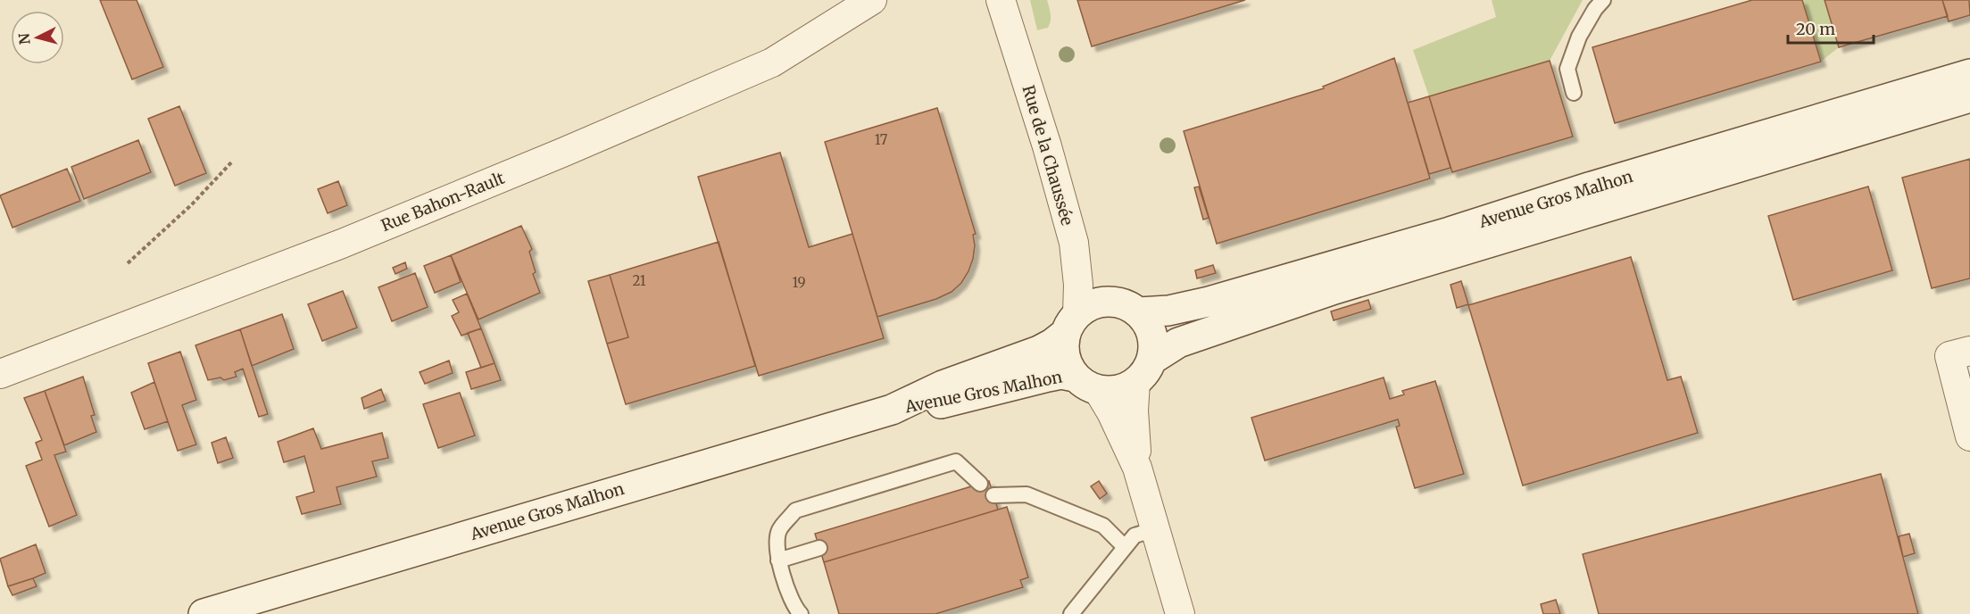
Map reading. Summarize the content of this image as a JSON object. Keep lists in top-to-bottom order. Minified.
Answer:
{"streets":{"main road":["Avenue Gros Malhon"],"street":["Rue de la Chaussée","Rue Bahon-Rault"]},"crossings":[["Rue de la Chaussée","Avenue Gros Malhon"]],"house_numbers":["17","21","19"],"scale_bar":"20 m","north":"left"}
